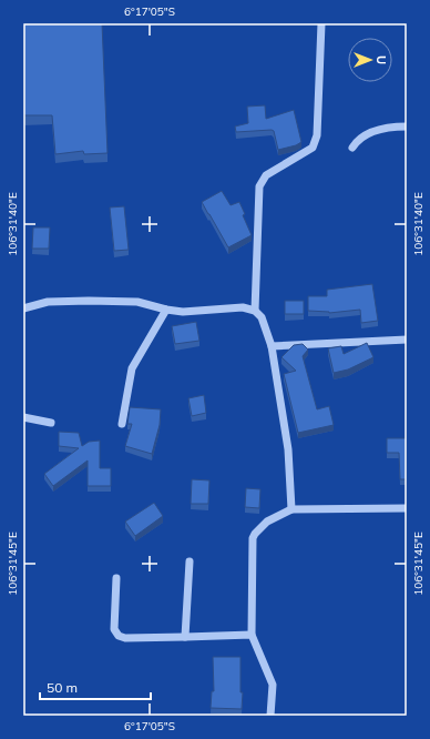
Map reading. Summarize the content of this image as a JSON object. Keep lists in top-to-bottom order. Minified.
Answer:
{"scale_bar":"50 m","north":"right","coordinates":["6°17'05\"S","106°31'40\"E","106°31'45\"E"]}
